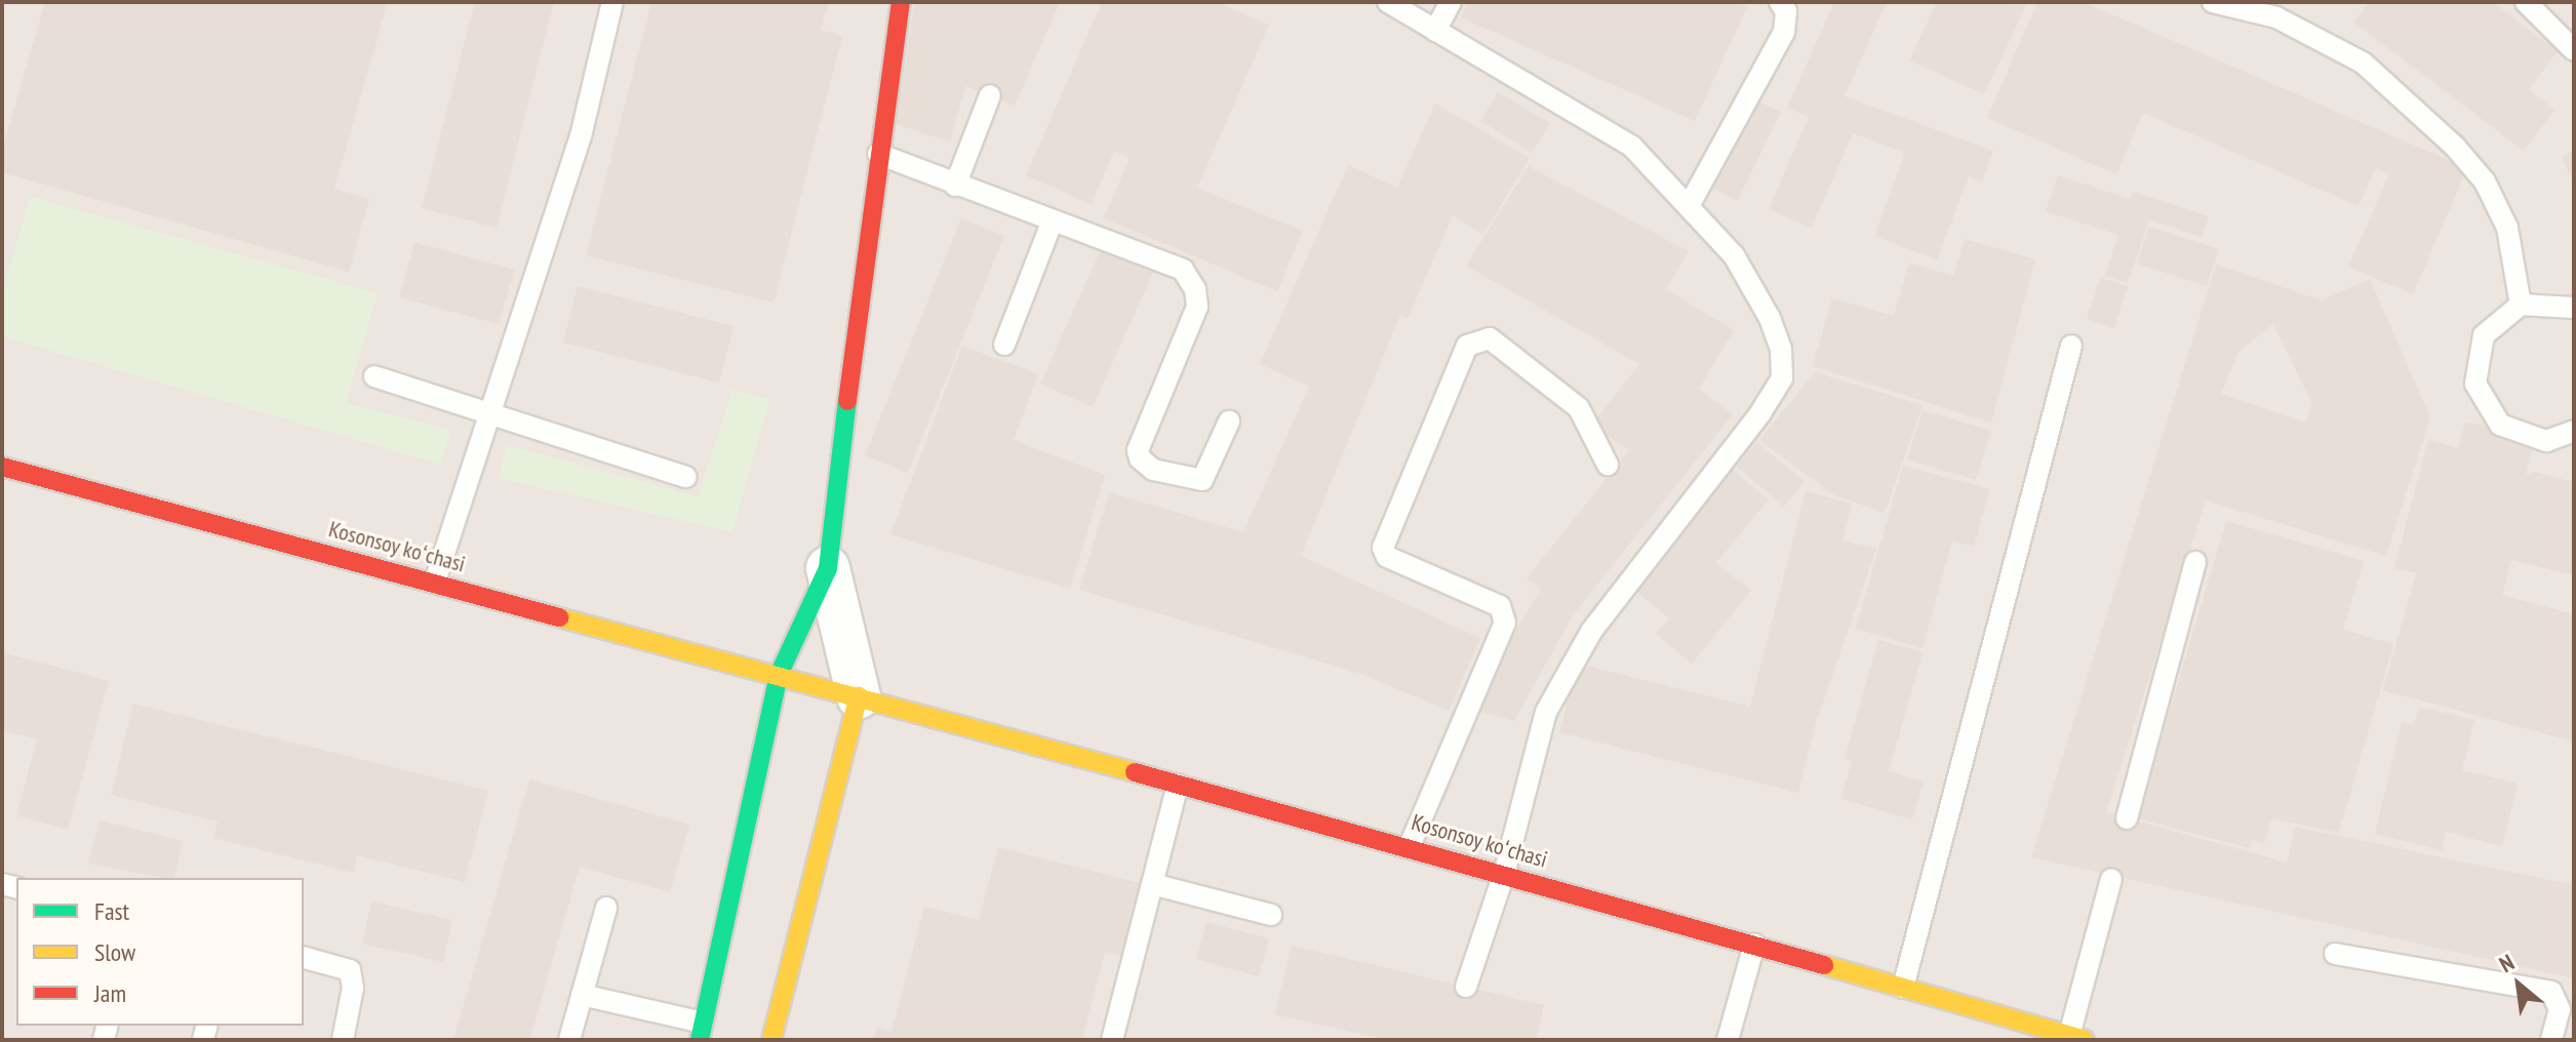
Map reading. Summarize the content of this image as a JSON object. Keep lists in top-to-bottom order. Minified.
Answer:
{"streets":{"main road":["Kosonsoy koʻchasi"]},"legend":["Fast","Slow","Jam"],"north":"top left"}
